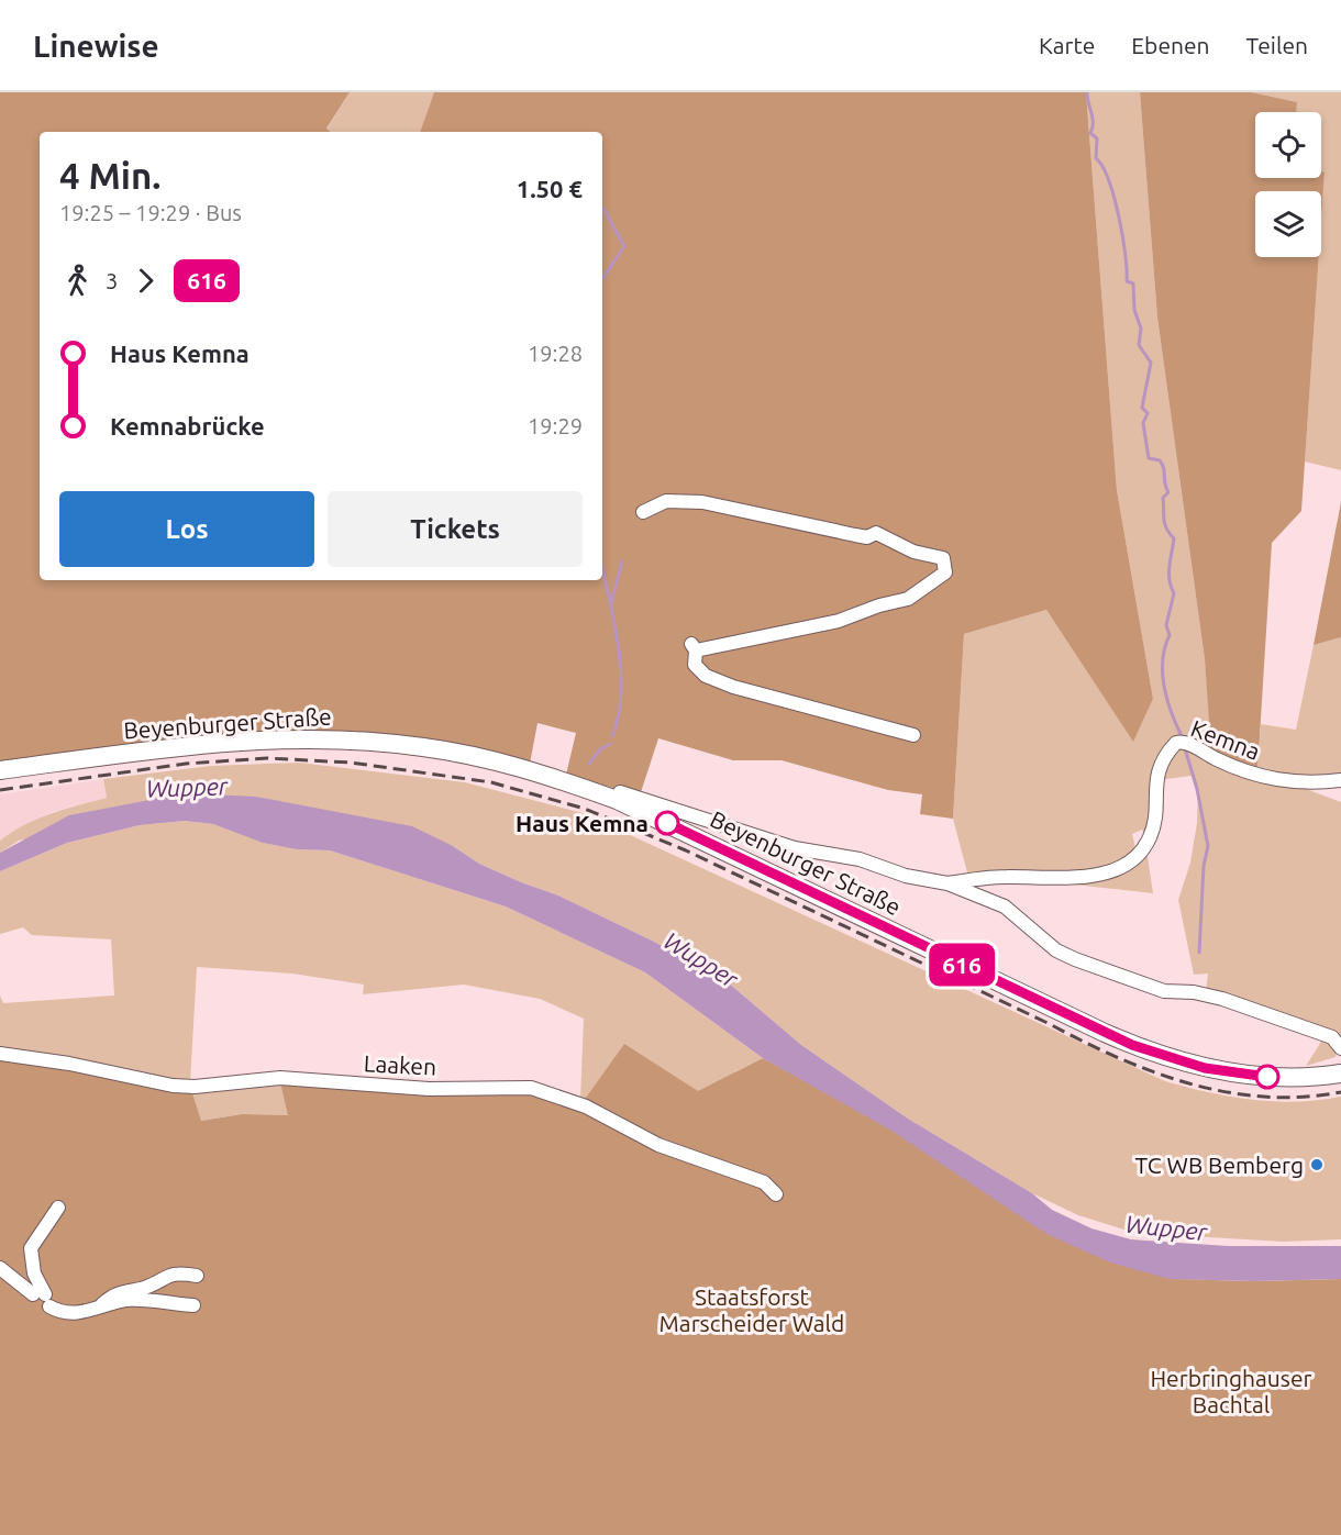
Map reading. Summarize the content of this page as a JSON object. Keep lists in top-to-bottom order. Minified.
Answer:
{"streets":{"main road":["Beyenburger Straße"],"street":["Kemna","Laaken"]},"crossings":[["Beyenburger Straße","Kemna"]],"water":["Wupper"],"parks":["Staatsforst Marscheider Wald","Herbringhauser Bachtal"],"places":["Haus Kemna","TC WB Bemberg"],"lines":["bus line 616"],"page":{"header":"Linewise","nav":["Karte","Ebenen","Teilen"],"on_map":"616","heading":["4 Min.","19:25 – 19:29 · Bus","1.50 €"],"legs":["3","616"],"list":[{"name":"Haus Kemna","value":"19:28"},{"name":"Kemnabrücke","value":"19:29"}],"buttons":["Los","Tickets"]}}
